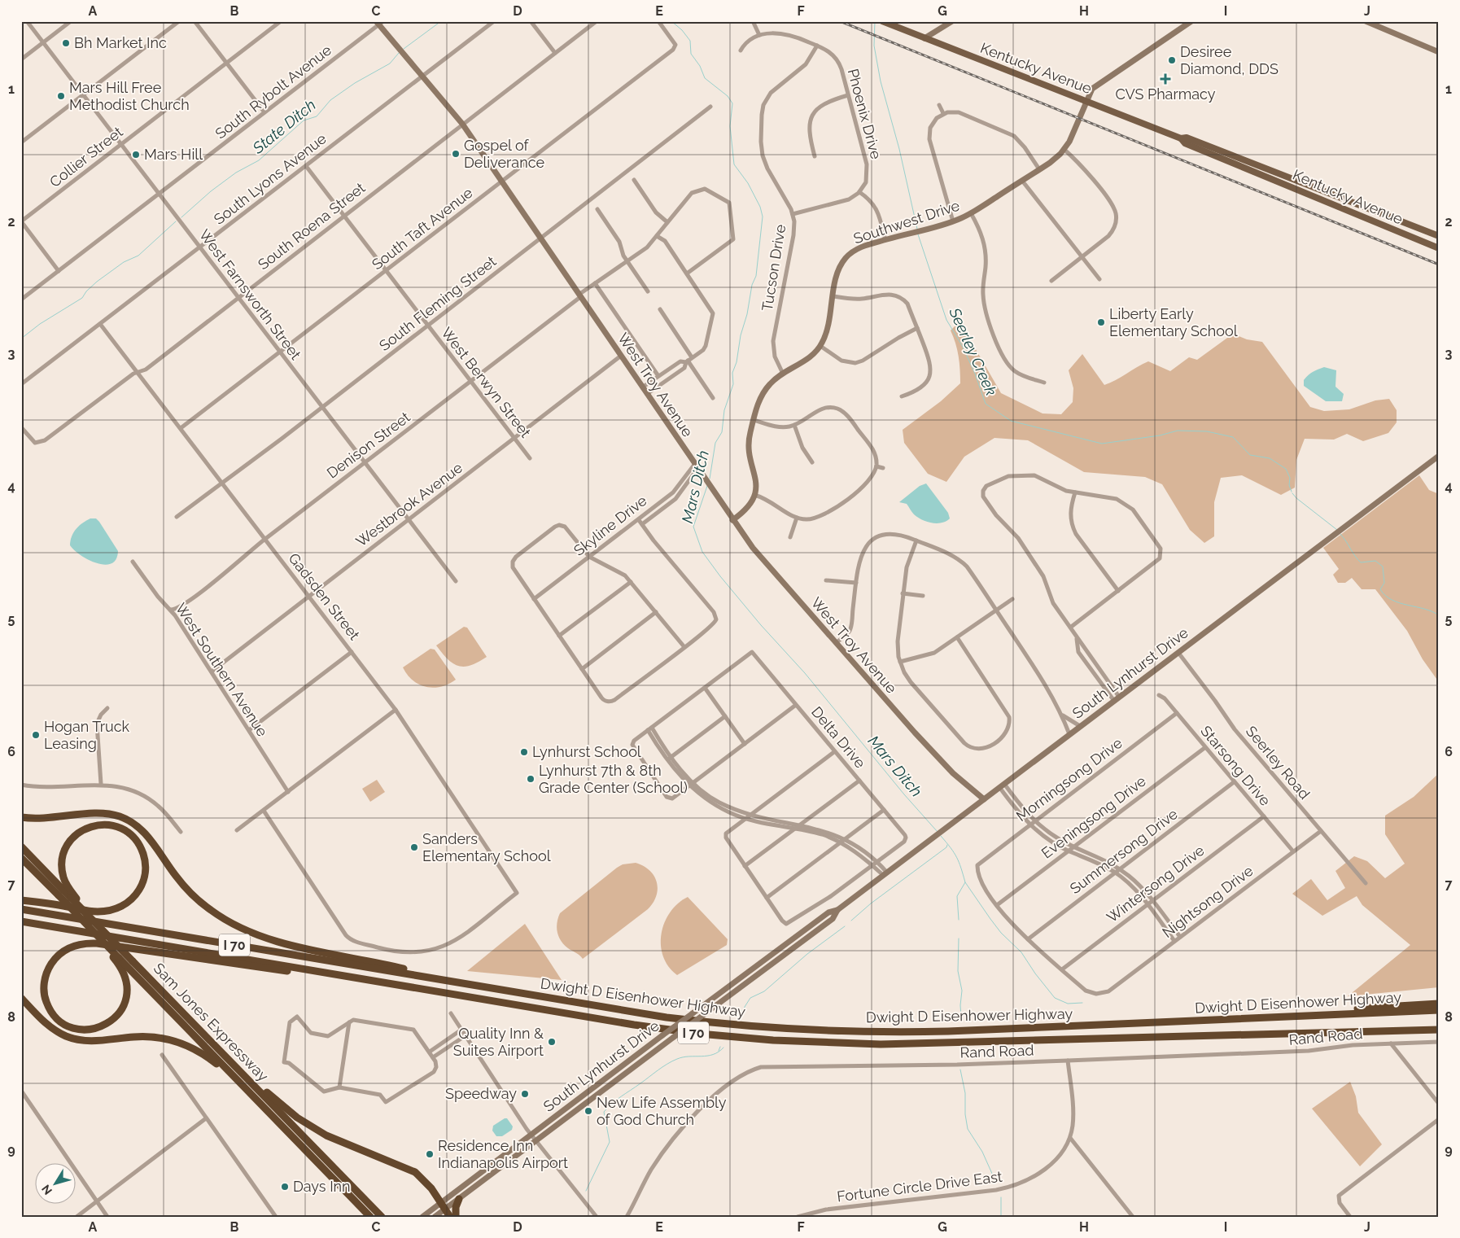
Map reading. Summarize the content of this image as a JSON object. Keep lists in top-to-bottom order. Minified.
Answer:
{"streets":{"highway":["I 70","Dwight D Eisenhower Highway","Sam Jones Expressway"],"main road":["Kentucky Avenue"],"street":["South Rybolt Avenue","Phoenix Drive","Collier Street","South Lyons Avenue","Southwest Drive","South Roena Street","South Taft Avenue","Tucson Drive","West Farnsworth Street","South Fleming Street","West Berwyn Street","West Troy Avenue","Denison Street","Westbrook Avenue","Skyline Drive","Gadsden Street","West Southern Avenue","South Lynhurst Drive","Delta Drive","Seerley Road","Starsong Drive","Morningsong Drive","Eveningsong Drive","Summersong Drive","Wintersong Drive","Nightsong Drive","Rand Road","Fortune Circle Drive East"]},"crossings":[["Kentucky Avenue","Southwest Drive"],["South Rybolt Avenue","West Farnsworth Street"],["South Rybolt Avenue","West Troy Avenue"],["Phoenix Drive","Tucson Drive"],["Collier Street","West Farnsworth Street"],["South Lyons Avenue","West Farnsworth Street"],["South Lyons Avenue","West Berwyn Street"],["South Lyons Avenue","West Troy Avenue"],["South Lyons Avenue","Gadsden Street"],["Southwest Drive","Tucson Drive"],["South Roena Street","West Farnsworth Street"],["South Roena Street","West Berwyn Street"],["South Roena Street","West Troy Avenue"],["South Roena Street","Gadsden Street"],["South Taft Avenue","West Farnsworth Street"],["South Taft Avenue","West Berwyn Street"],["South Taft Avenue","West Troy Avenue"],["South Taft Avenue","Gadsden Street"],["West Farnsworth Street","South Fleming Street"],["West Farnsworth Street","Denison Street"],["West Farnsworth Street","Westbrook Avenue"],["South Fleming Street","West Berwyn Street"],["South Fleming Street","West Troy Avenue"],["South Fleming Street","Gadsden Street"],["West Berwyn Street","Denison Street"],["West Berwyn Street","Westbrook Avenue"],["West Troy Avenue","Denison Street"],["West Troy Avenue","Westbrook Avenue"],["West Troy Avenue","Skyline Drive"],["West Troy Avenue","South Lynhurst Drive"],["Denison Street","Gadsden Street"],["Denison Street","West Southern Avenue"],["Westbrook Avenue","Gadsden Street"],["Westbrook Avenue","West Southern Avenue"],["South Lynhurst Drive","Seerley Road"],["Seerley Road","Nightsong Drive"],["Starsong Drive","Morningsong Drive"],["Starsong Drive","Eveningsong Drive"],["Starsong Drive","Summersong Drive"],["Starsong Drive","Wintersong Drive"],["Starsong Drive","Nightsong Drive"],["Morningsong Drive","Eveningsong Drive"],["Wintersong Drive","Nightsong Drive"],["Rand Road","Fortune Circle Drive East"]],"water":["State Ditch","Seerley Creek","Mars Ditch"],"places":{"other":["Bh Market Inc","Desiree Diamond, DDS","Mars Hill Free Methodist Church","Gospel of Deliverance","Mars Hill","Liberty Early Elementary School","Hogan Truck Leasing","Lynhurst School","Lynhurst 7th & 8th Grade Center (School)","Sanders Elementary School","Quality Inn & Suites Airport","Speedway","New Life Assembly of God Church","Residence Inn Indianapolis Airport","Days Inn"],"health":["CVS Pharmacy"]},"north":"bottom left","grid":{"columns":["A","B","C","D","E","F","G","H","I","J"],"rows":["1","2","3","4","5","6","7","8","9"]}}
